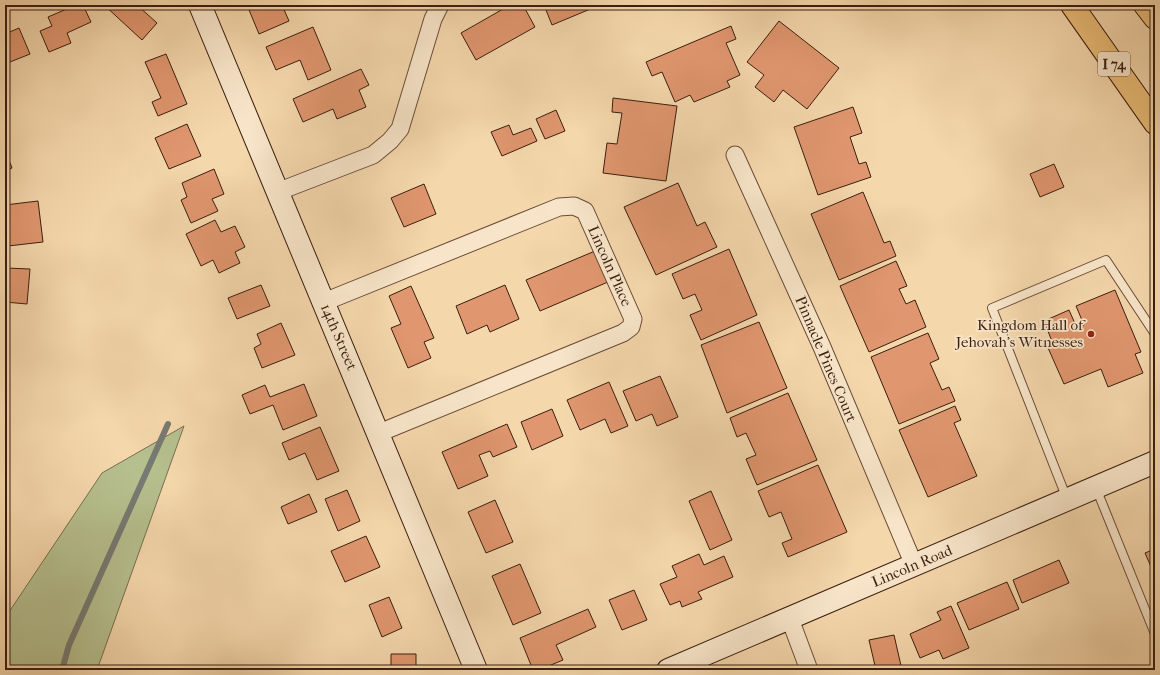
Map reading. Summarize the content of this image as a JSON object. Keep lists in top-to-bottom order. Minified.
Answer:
{"streets":{"highway":["I 74"],"street":["Lincoln Place","14th Street","Pinnacle Pines Court","Lincoln Road"]},"crossings":[["Lincoln Place","14th Street"],["Pinnacle Pines Court","Lincoln Road"]],"places":["Kingdom Hall of Jehovah's Witnesses"]}
